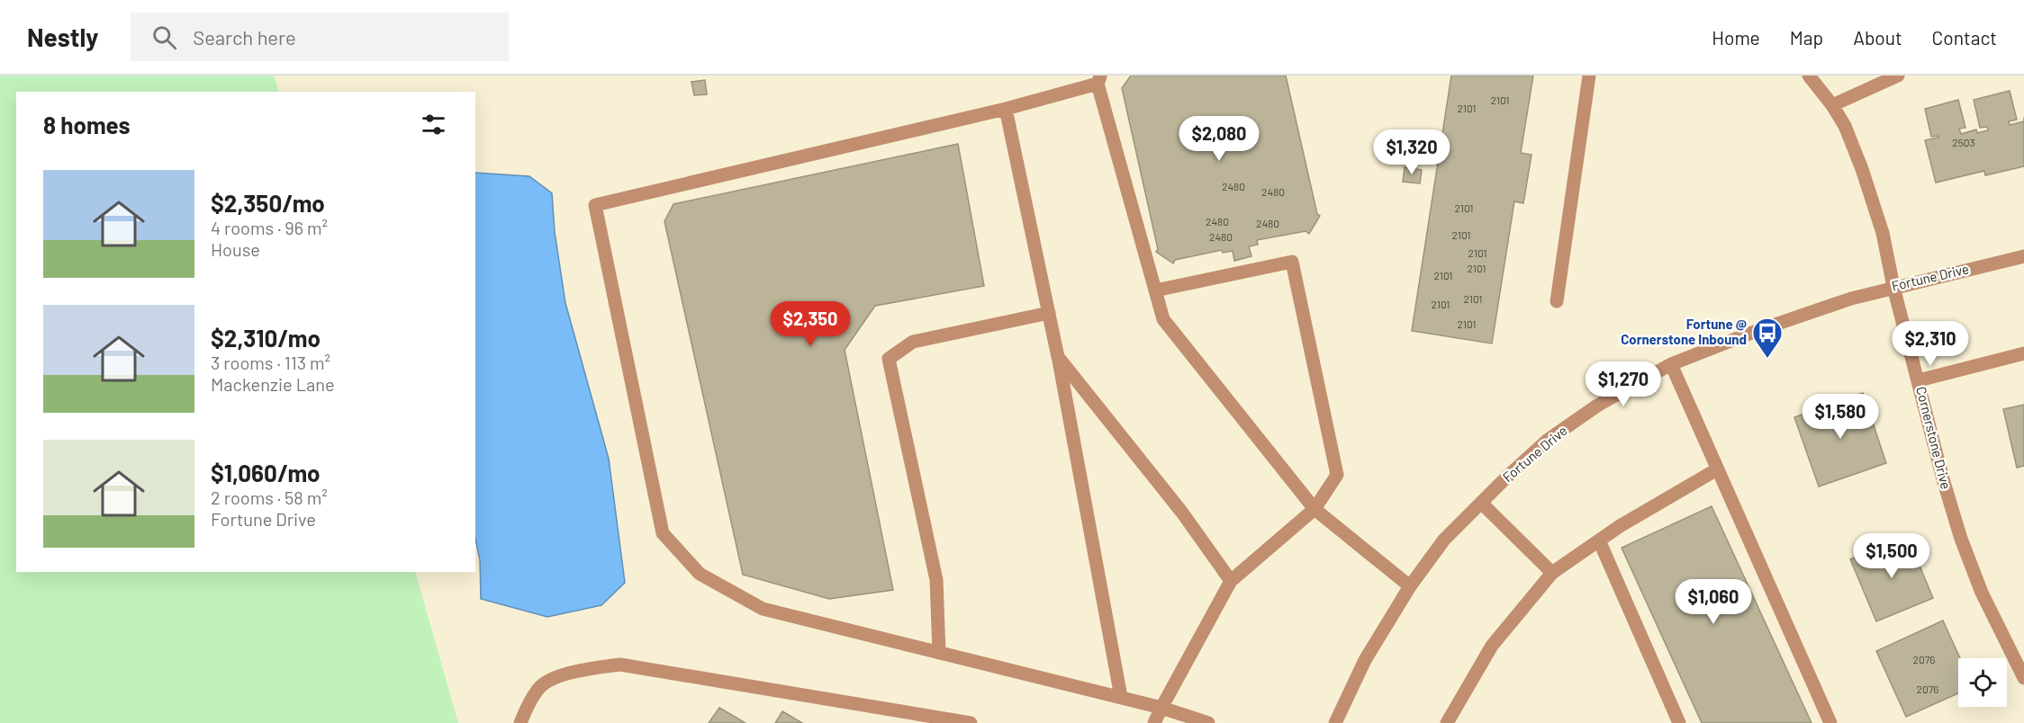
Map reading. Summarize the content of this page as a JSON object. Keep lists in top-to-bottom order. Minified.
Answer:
{"streets":{"street":["Fortune Drive","Cornerstone Drive"]},"crossings":[["Fortune Drive","Cornerstone Drive"]],"places":{"bus stop":["Fortune @ Cornerstone Inbound"]},"house_numbers":["2101","2101","2503","2480","2480","2101","2480","2480","2101","2480","2101","2101","2101","2101","2101","2101","2076","2076"],"page":{"header":"Nestly","search":"Search here","nav":["Home","Map","About","Contact"],"heading":"8 homes","price":["$2,080","$1,320","$2,350","$2,310","$1,270","$1,580","$1,500","$1,060"],"list":[{"name":"$2,350/mo","note":"4 rooms · 96 m² · House"},{"name":"$2,310/mo","note":"3 rooms · 113 m² · Mackenzie Lane"},{"name":"$1,060/mo","note":"2 rooms · 58 m² · Fortune Drive"}]}}
